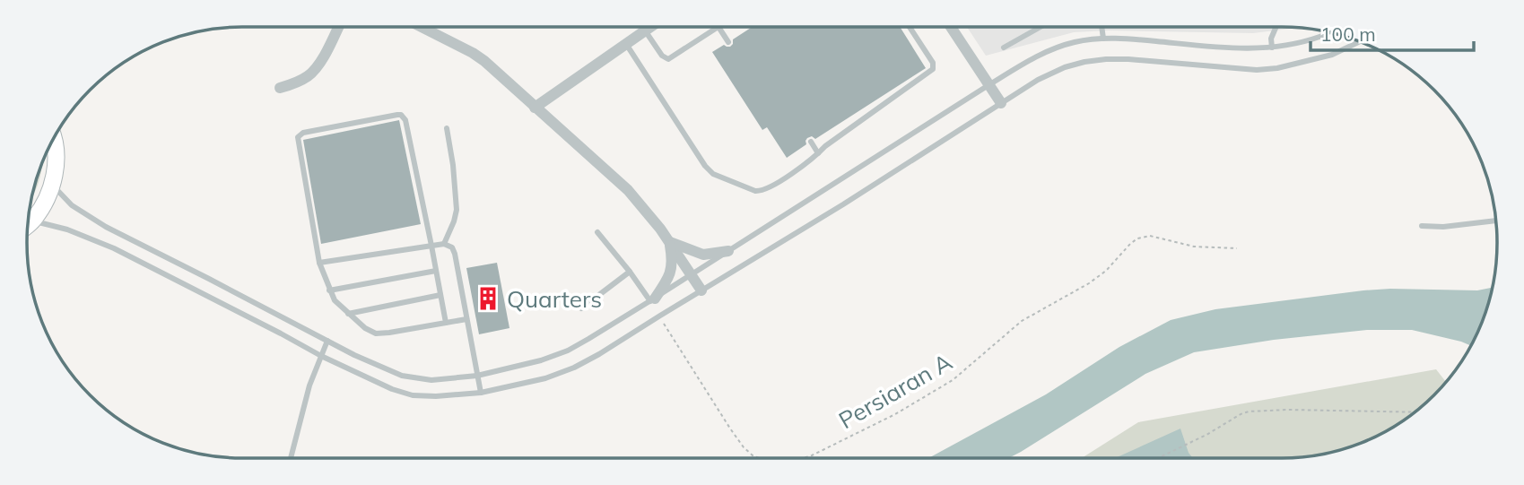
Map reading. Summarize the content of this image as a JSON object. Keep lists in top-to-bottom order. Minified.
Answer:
{"streets":{"path":["Persiaran A"]},"places":{"building":["Quarters"]},"scale_bar":"100 m"}
